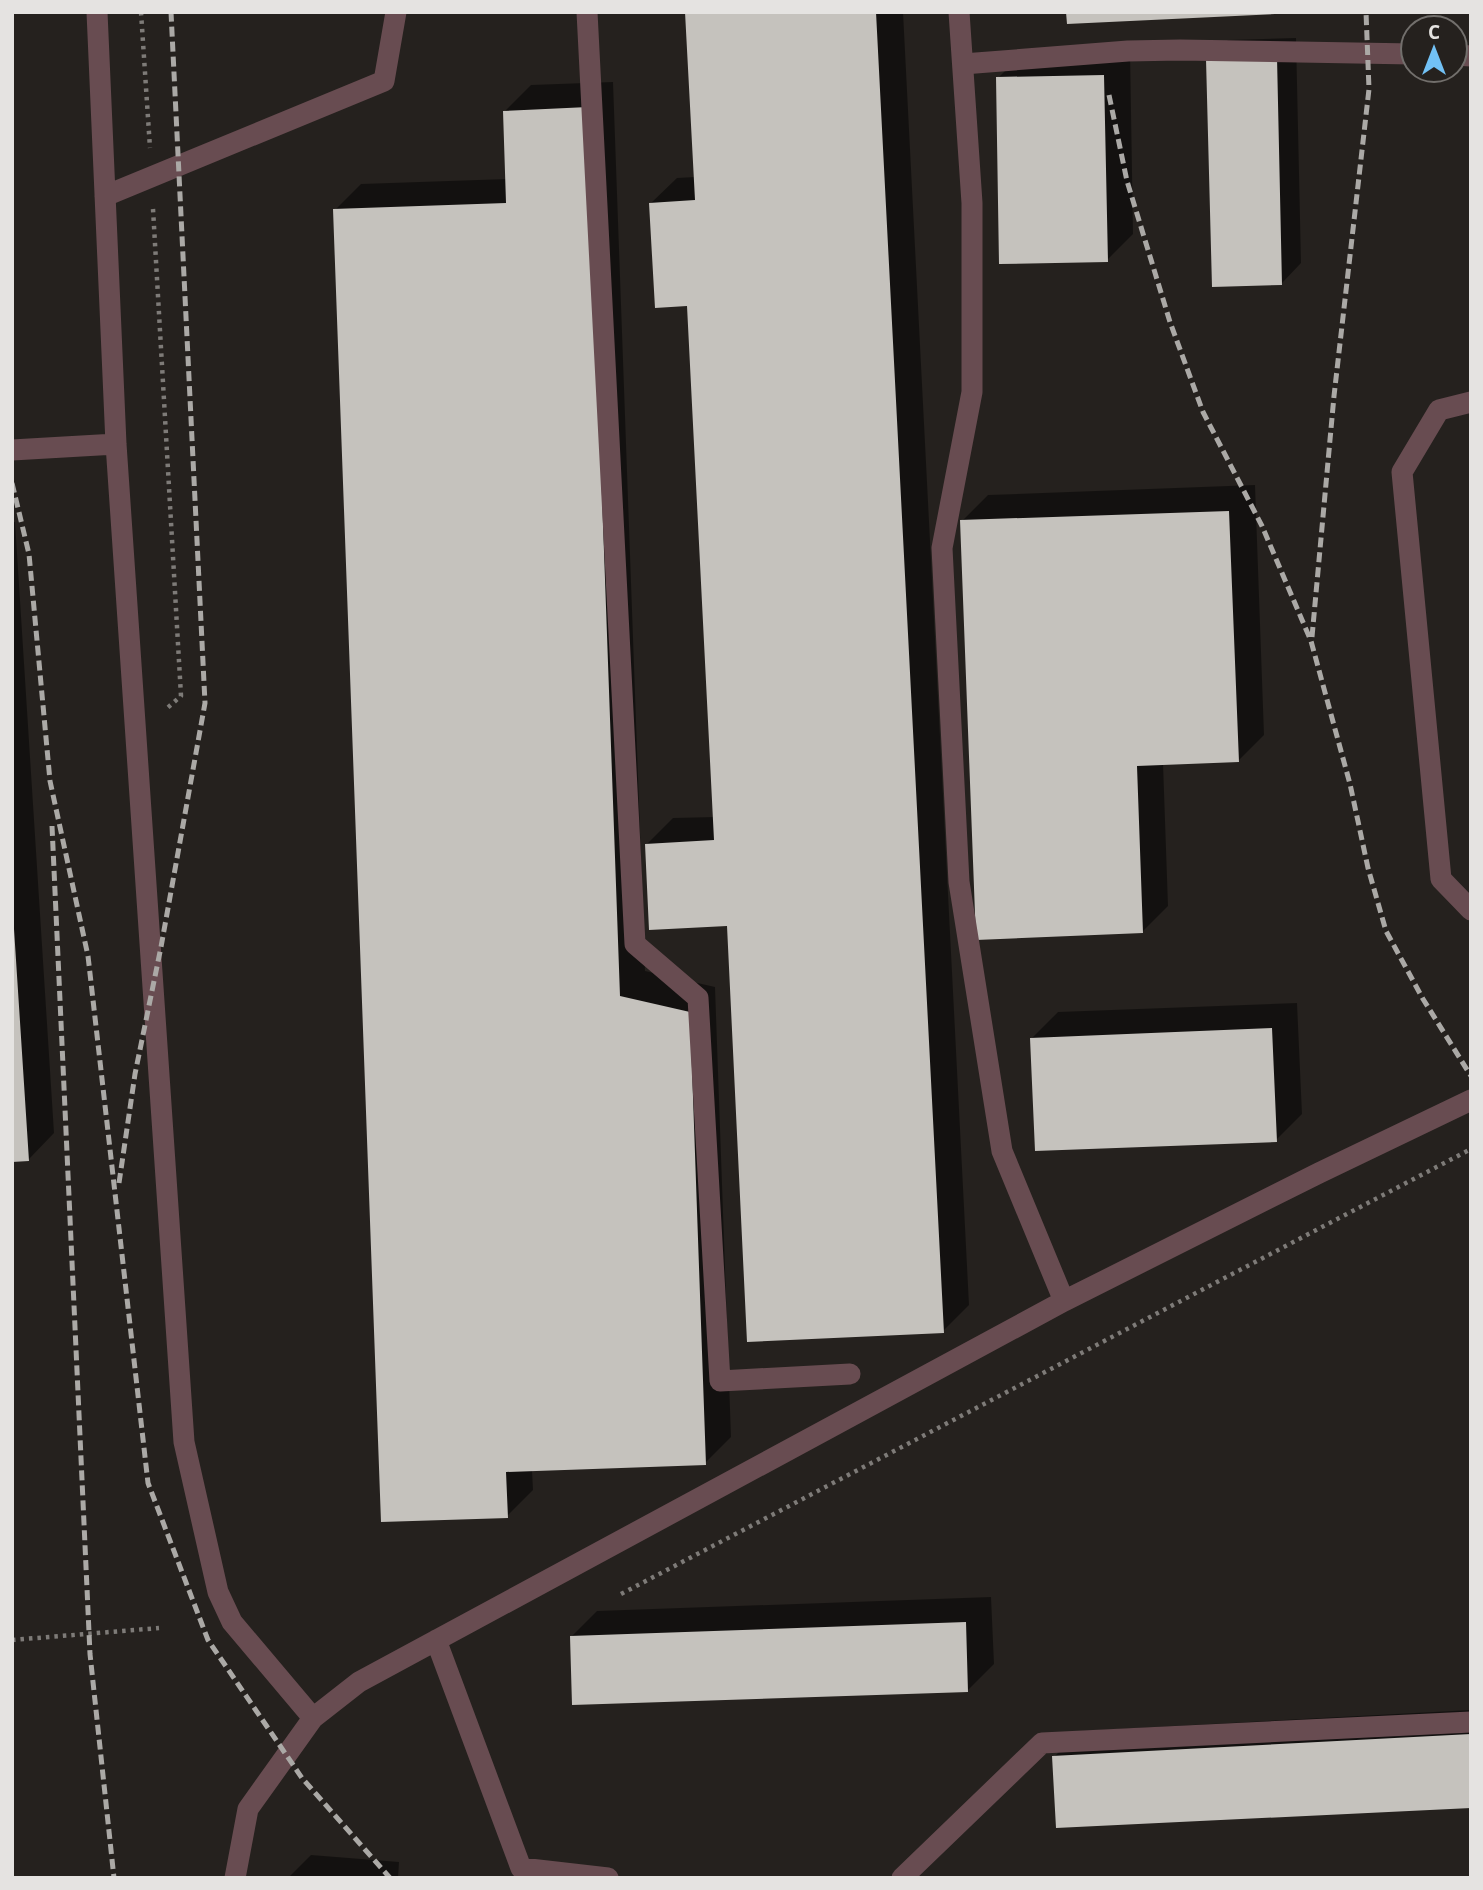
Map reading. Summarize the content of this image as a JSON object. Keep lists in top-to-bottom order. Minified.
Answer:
{"north":"top"}
